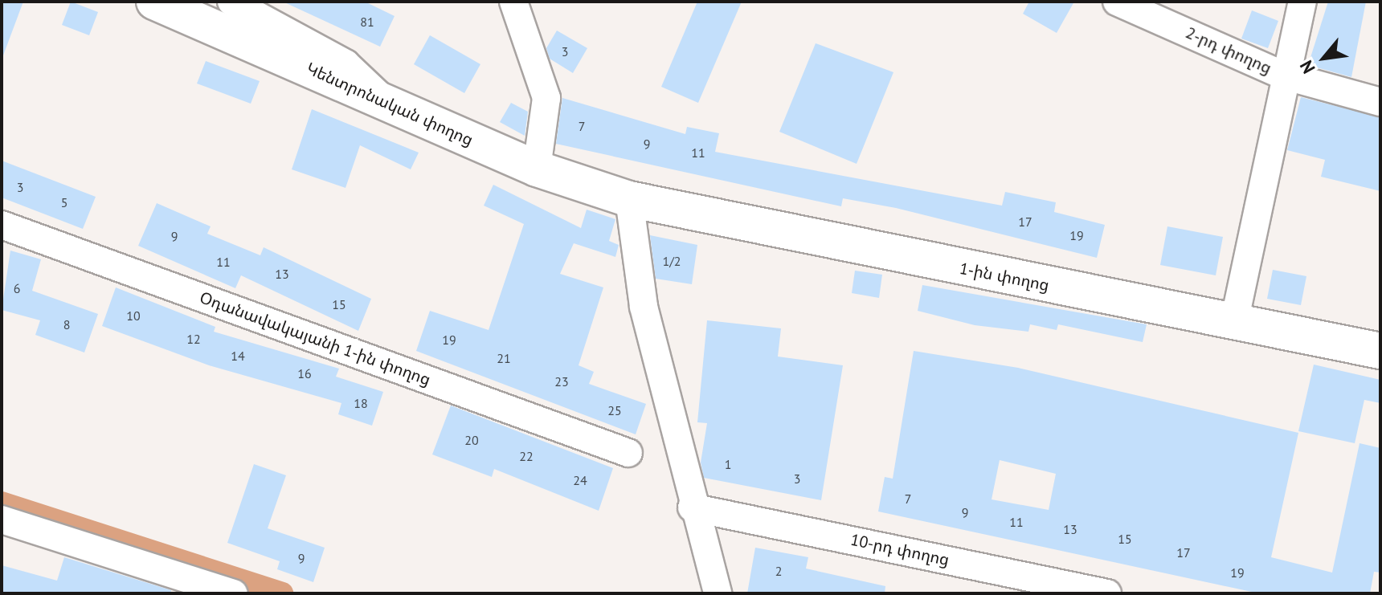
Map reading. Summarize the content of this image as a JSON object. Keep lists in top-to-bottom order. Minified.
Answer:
{"streets":{"main road":["Կենտրոնական փողոց","1-ին փողոց"],"street":["2-րդ փողոց","Օդանավակայանի 1-ին փողոց","10-րդ փողոց"]},"crossings":[["Կենտրոնական փողոց","1-ին փողոց"]],"house_numbers":["81","3","7","9","11","3","5","17","19","9","1/2","11","13","6","15","10","8","12","19","14","21","16","23","18","25","20","22","1","3","24","7","9","11","13","15","17","9","2","19"],"north":"bottom left"}
